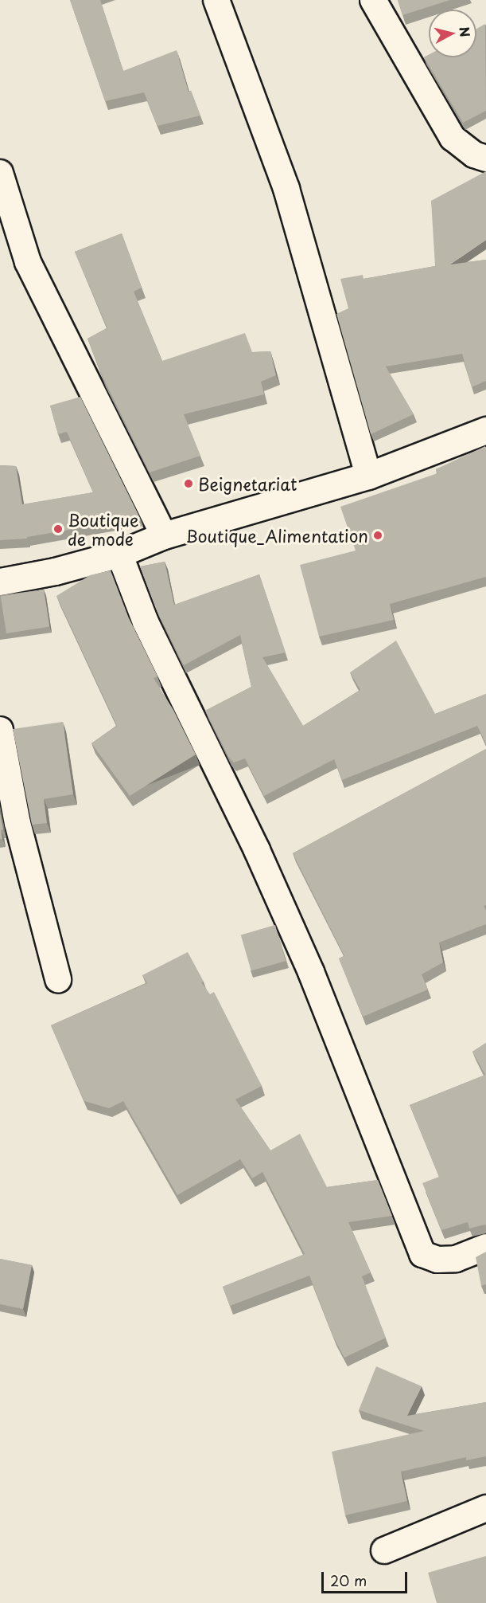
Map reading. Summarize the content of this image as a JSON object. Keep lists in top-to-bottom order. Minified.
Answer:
{"places":["Beignetariat","Boutique de mode","Boutique_Alimentation"],"scale_bar":"20 m","north":"right"}
